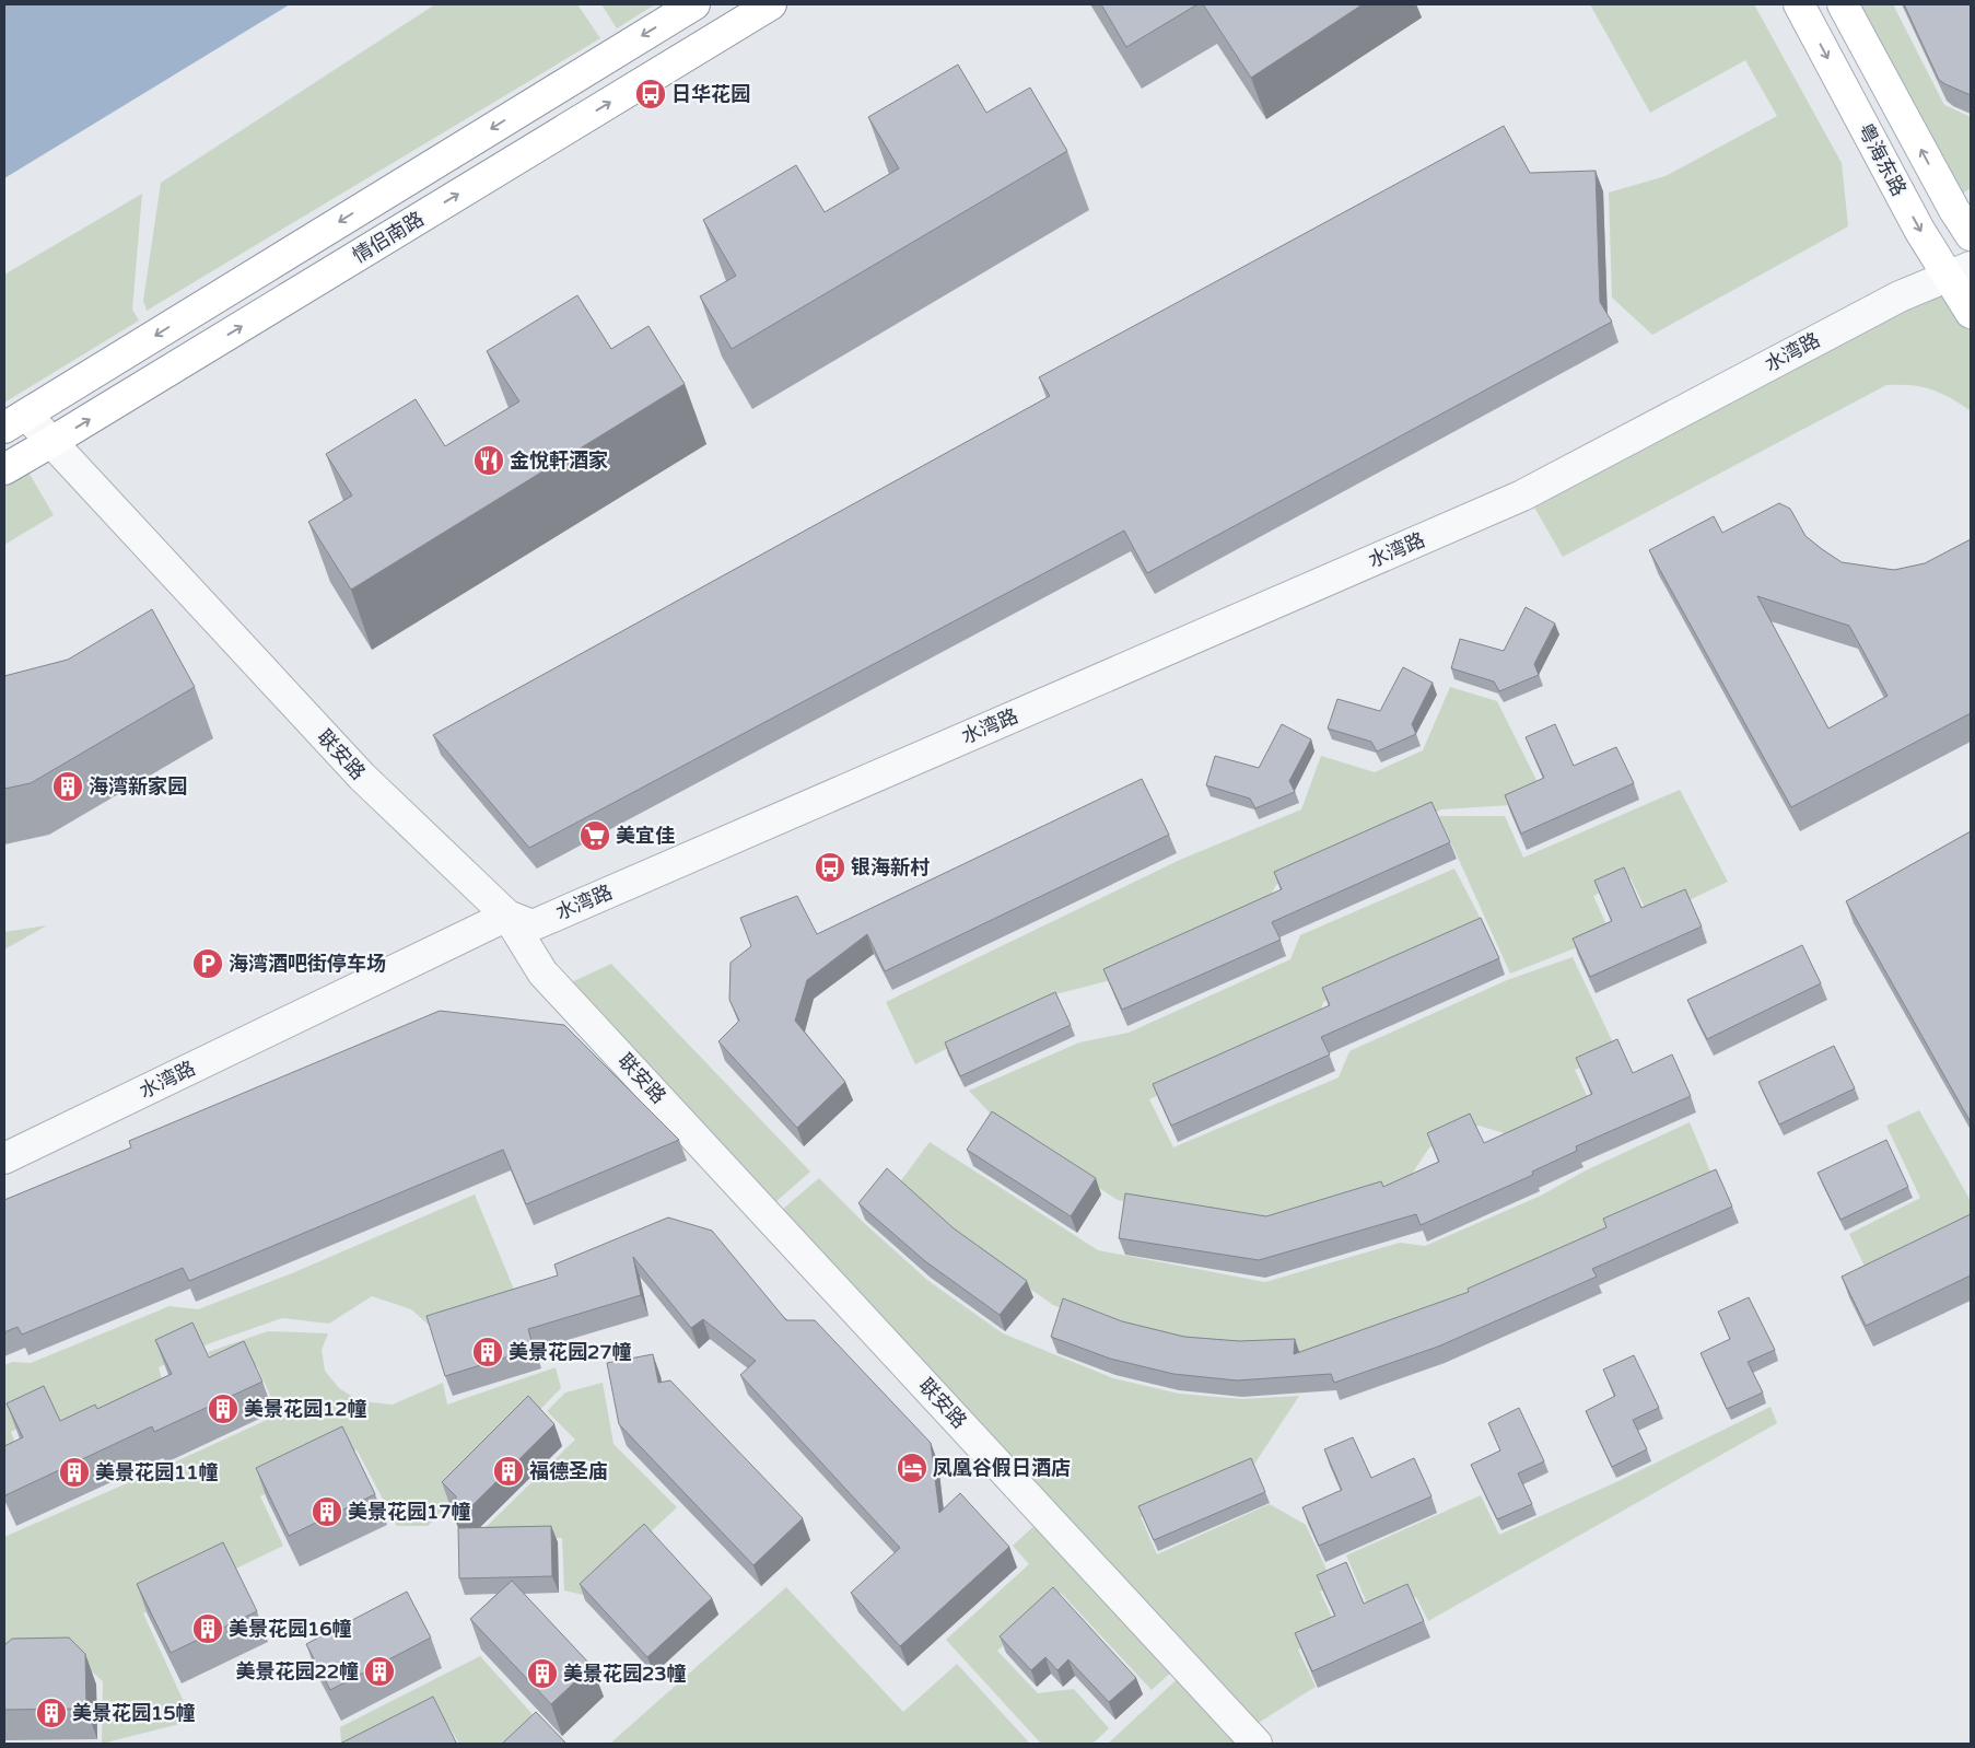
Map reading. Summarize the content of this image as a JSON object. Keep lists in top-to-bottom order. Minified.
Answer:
{"streets":{"main road":["粤海东路","情侣南路"],"street":["水湾路","联安路"]},"crossings":[["粤海东路","水湾路"],["情侣南路","联安路"],["水湾路","联安路"]],"places":{"bus stop":["日华花园","银海新村"],"restaurant":["金悅軒酒家"],"building":["海湾新家园","美景花园27幢","美景花园12幢","福德圣庙","美景花园11幢","美景花园17幢","美景花园16幢","美景花园22幢","美景花园23幢","美景花园15幢"],"supermarket":["美宜佳"],"parking":["海湾酒吧街停车场"],"hotel":["凤凰谷假日酒店"]}}
